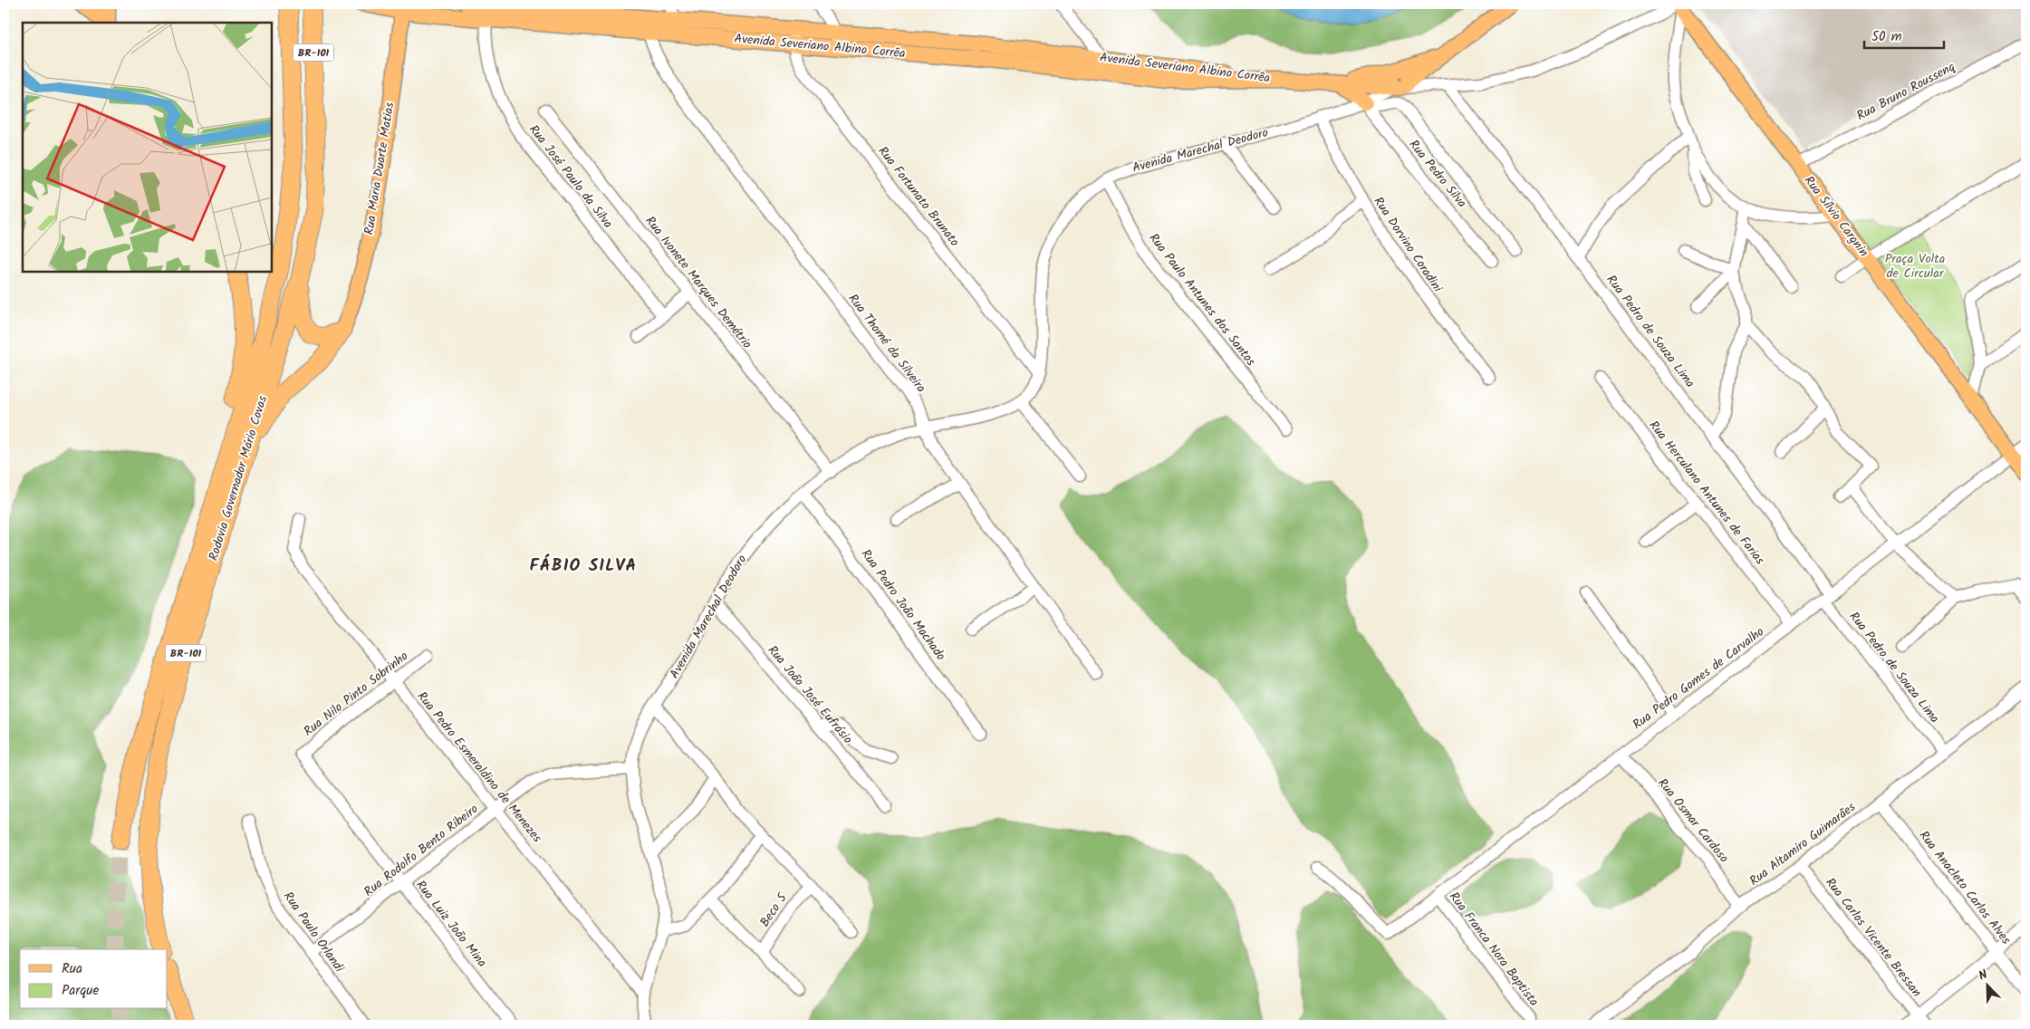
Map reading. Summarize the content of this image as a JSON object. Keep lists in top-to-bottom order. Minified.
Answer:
{"streets":{"highway":["BR-101","Rodovia Governador Mário Covas"],"main road":["Avenida Severiano Albino Corrêa","Avenida Marechal Deodoro","Rua Maria Duarte Matias","Rua Sílvio Cargnin"],"street":["Rua Bruno Roussenq","Rua Pedro Silva","Rua José Paulo da Silva","Rua Fortunato Brunato","Rua Dorvino Coradini","Rua Ivonete Marques Demétrio","Rua Paulo Antunes dos Santos","Rua Pedro de Souza Lima","Rua Thomé da Silveira","Rua Herculano Antunes de Farias","Rua Pedro João Machado","Rua Pedro Gomes de Carvalho","Rua Nilo Pinto Sobrinho","Rua João José Eufrásio","Rua Pedro Esmeraldino de Menezes","Rua Osmar Cardoso","Rua Altamiro Guimarães","Rua Rodolfo Bento Ribeiro","Rua Anacleto Carlos Alves","Beco 5","Rua Luiz João Mina","Rua Paulo Orlandi","Rua Carlos Vicente Bressan","Rua Franca Nora Baptista"]},"crossings":[["Avenida Severiano Albino Corrêa","Avenida Marechal Deodoro"],["Avenida Severiano Albino Corrêa","Rua Maria Duarte Matias"],["Avenida Severiano Albino Corrêa","Rua José Paulo da Silva"],["Avenida Severiano Albino Corrêa","Rua Fortunato Brunato"],["Avenida Severiano Albino Corrêa","Rua Thomé da Silveira"],["Rua Bruno Roussenq","Rua Sílvio Cargnin"],["Avenida Marechal Deodoro","Rua Pedro Silva"],["Avenida Marechal Deodoro","Rua Fortunato Brunato"],["Avenida Marechal Deodoro","Rua Dorvino Coradini"],["Avenida Marechal Deodoro","Rua Ivonete Marques Demétrio"],["Avenida Marechal Deodoro","Rua Paulo Antunes dos Santos"],["Avenida Marechal Deodoro","Rua Thomé da Silveira"],["Avenida Marechal Deodoro","Rua Pedro João Machado"],["Avenida Marechal Deodoro","Rua João José Eufrásio"],["Avenida Marechal Deodoro","Rua Pedro Esmeraldino de Menezes"],["Avenida Marechal Deodoro","Rua Rodolfo Bento Ribeiro"],["Rua Sílvio Cargnin","Rua Pedro Gomes de Carvalho"],["Rua Pedro de Souza Lima","Rua Pedro Gomes de Carvalho"],["Rua Pedro de Souza Lima","Rua Altamiro Guimarães"],["Rua Herculano Antunes de Farias","Rua Pedro Gomes de Carvalho"],["Rua Pedro Gomes de Carvalho","Rua Osmar Cardoso"],["Rua Pedro Gomes de Carvalho","Rua Franca Nora Baptista"],["Rua Nilo Pinto Sobrinho","Rua Pedro Esmeraldino de Menezes"],["Rua Nilo Pinto Sobrinho","Rua Luiz João Mina"],["Rua Pedro Esmeraldino de Menezes","Rua Rodolfo Bento Ribeiro"],["Rua Osmar Cardoso","Rua Altamiro Guimarães"],["Rua Altamiro Guimarães","Rua Anacleto Carlos Alves"],["Rua Altamiro Guimarães","Rua Carlos Vicente Bressan"],["Rua Rodolfo Bento Ribeiro","Rua Luiz João Mina"],["Rua Rodolfo Bento Ribeiro","Rua Paulo Orlandi"]],"districts":["FÁBIO SILVA"],"parks":["Praça Volta de Circular"],"legend":["Rua","Parque"],"scale_bar":"50 m","north":"top left"}
